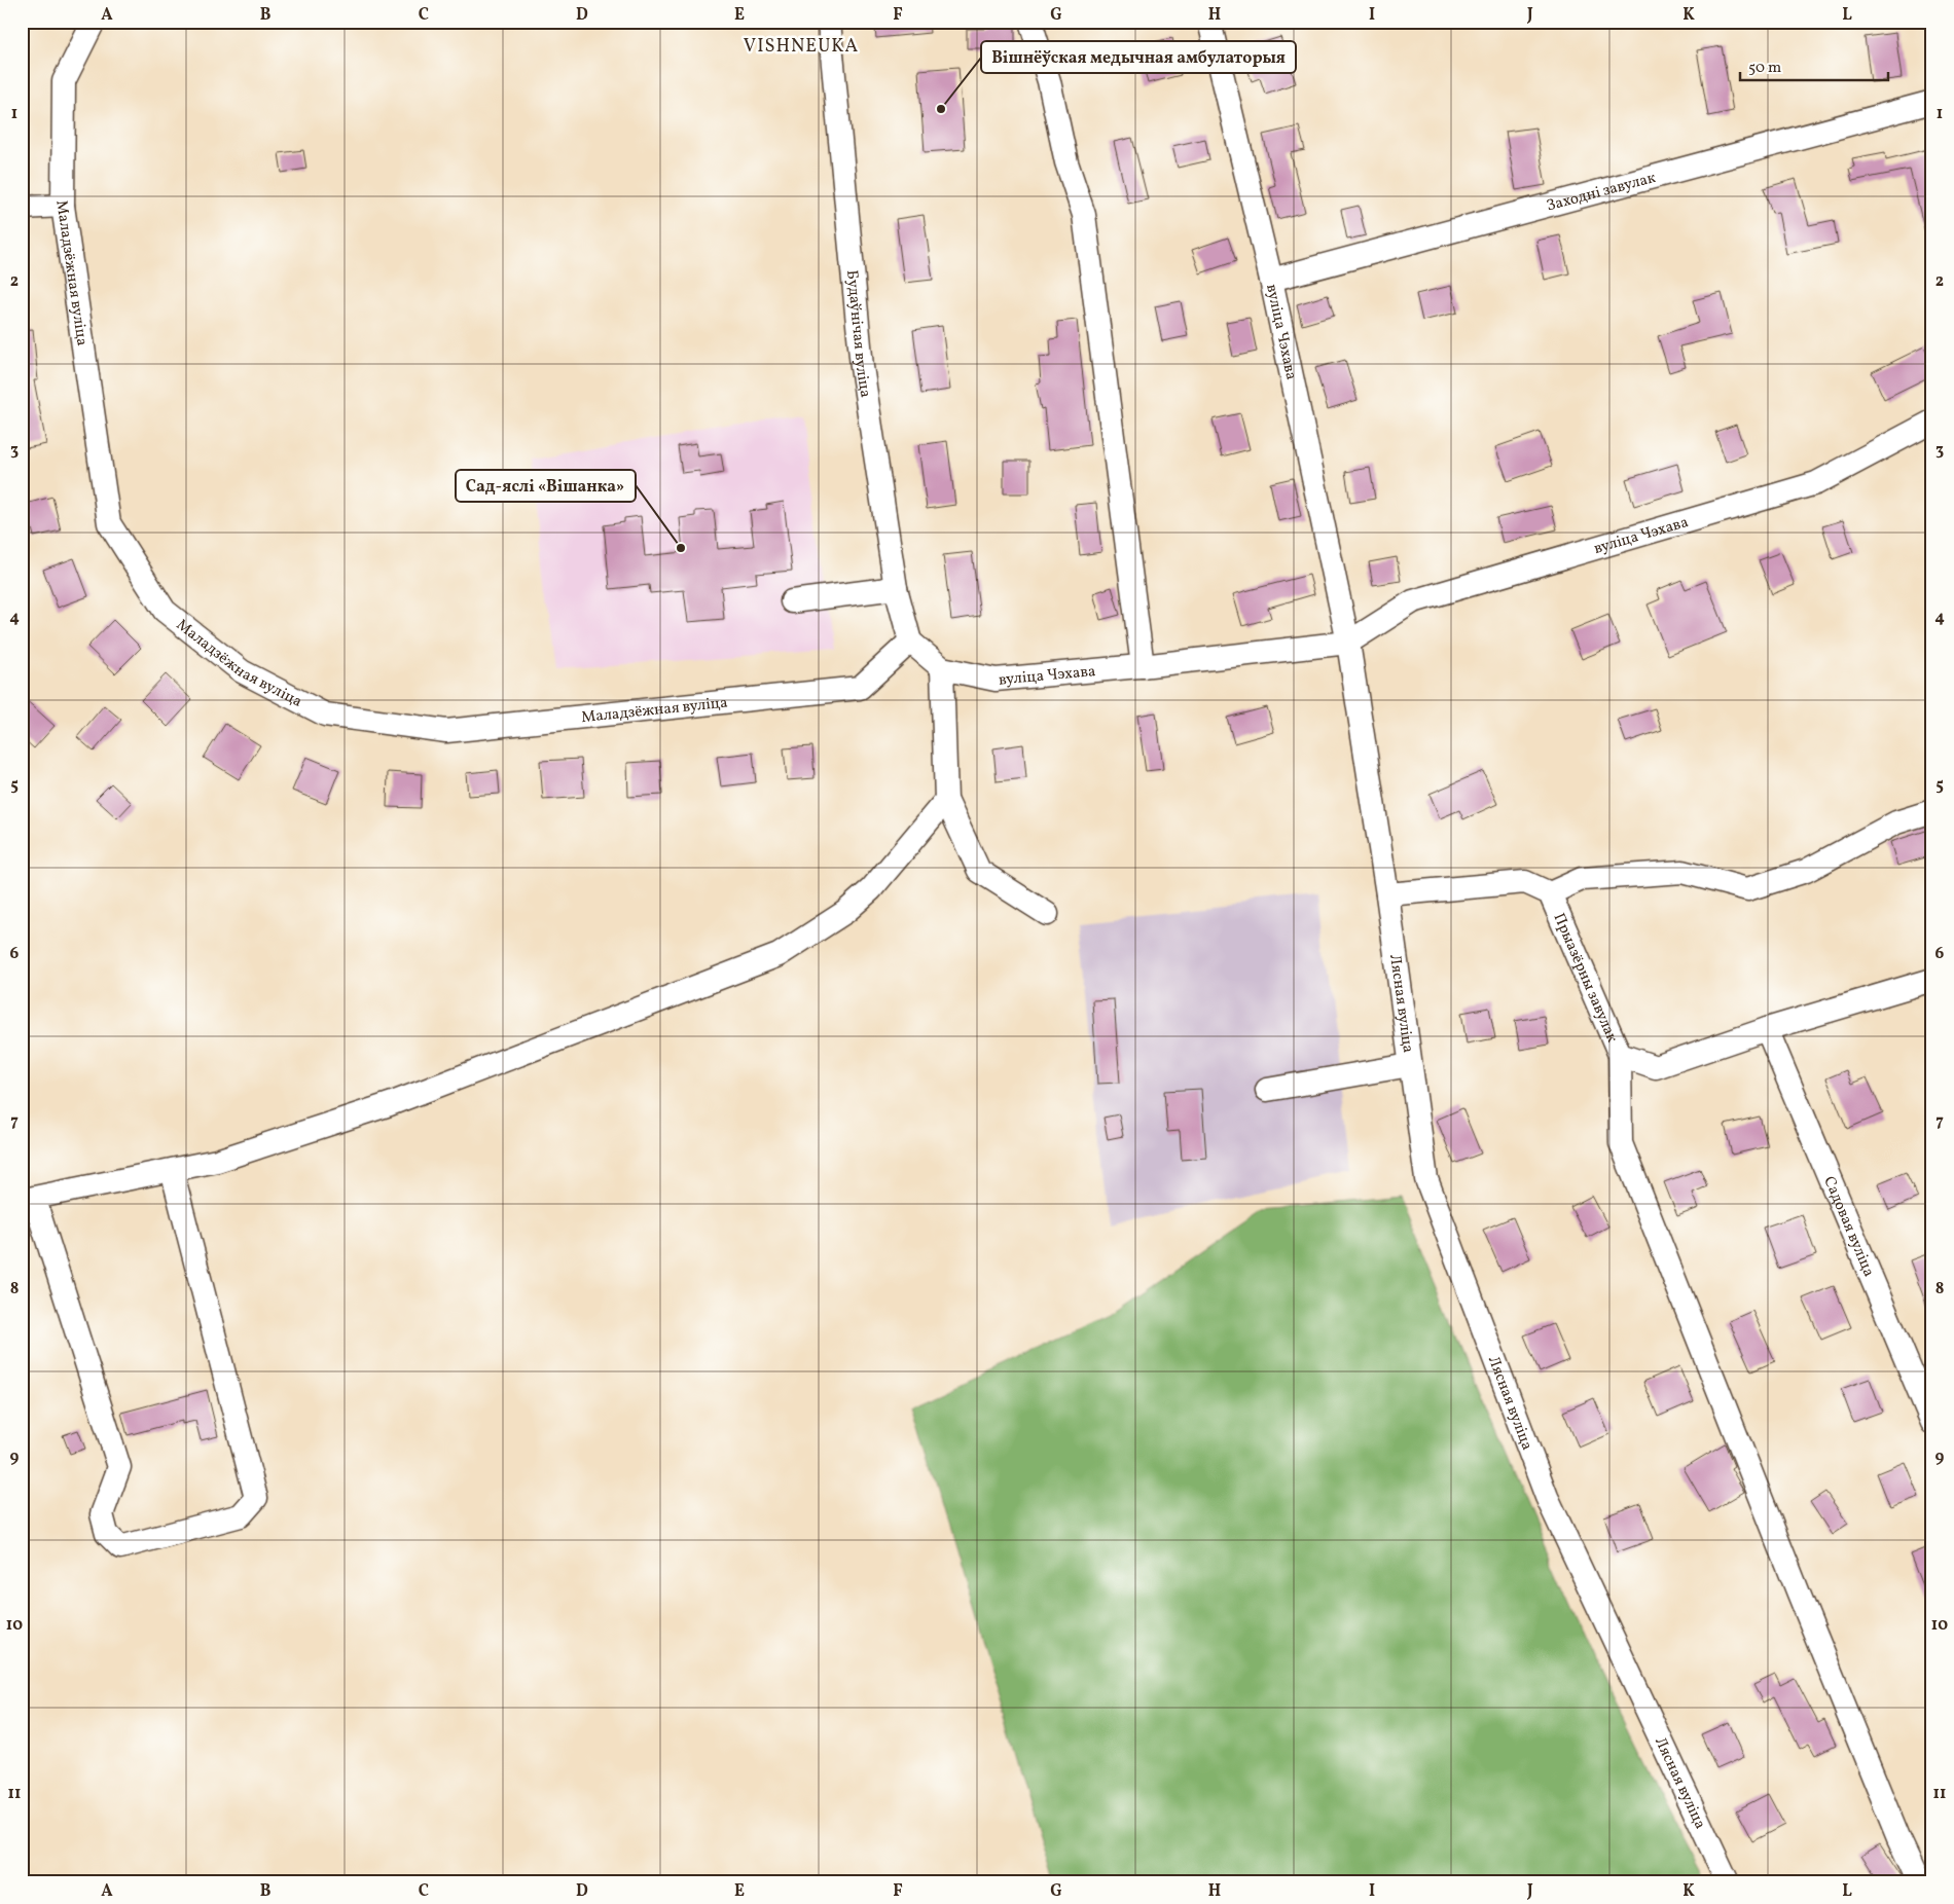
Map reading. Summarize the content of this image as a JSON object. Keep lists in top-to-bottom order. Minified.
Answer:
{"streets":{"street":["Заходні завулак","Маладзёжная вуліца","вуліца Чэхава","Будаўнічая вуліца","Прыазёрны завулак","Лясная вуліца","Садовая вуліца"]},"crossings":[["Заходні завулак","вуліца Чэхава"],["Маладзёжная вуліца","вуліца Чэхава"],["Маладзёжная вуліца","Будаўнічая вуліца"],["вуліца Чэхава","Будаўнічая вуліца"],["вуліца Чэхава","Прыазёрны завулак"],["вуліца Чэхава","Лясная вуліца"],["Прыазёрны завулак","Лясная вуліца"],["Прыазёрны завулак","Садовая вуліца"]],"districts":["VISHNEUKA"],"places":["Вішнёўская медычная амбулаторыя","Сад-яслі «Вішанка»"],"scale_bar":"50 m","grid":{"columns":["A","B","C","D","E","F","G","H","I","J","K","L"],"rows":["1","2","3","4","5","6","7","8","9","10","11"]}}
